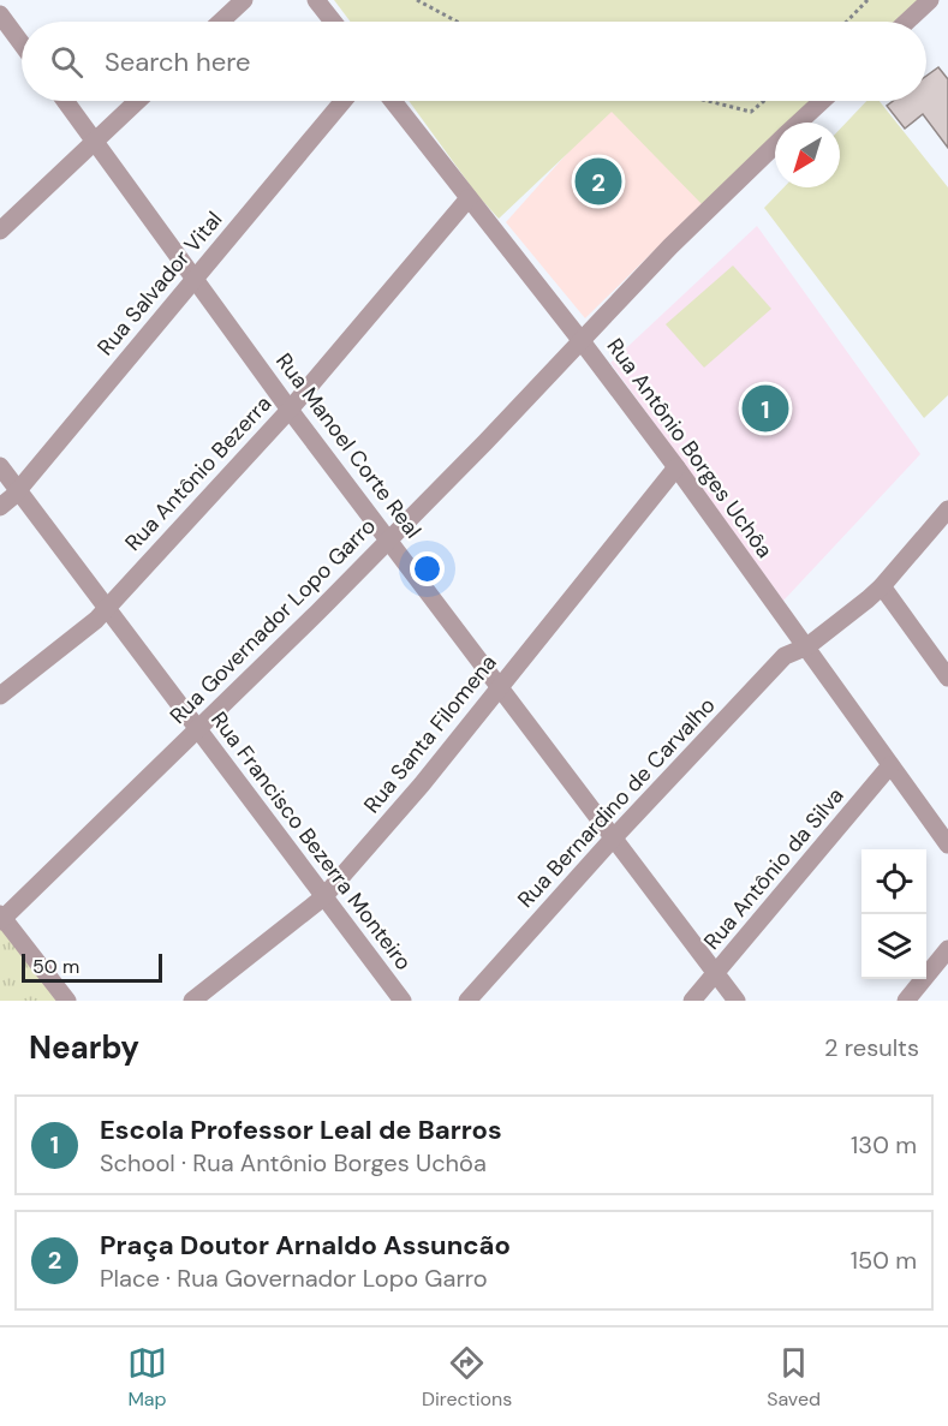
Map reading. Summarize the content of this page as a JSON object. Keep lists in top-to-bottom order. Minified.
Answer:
{"streets":{"street":["Rua Salvador Vital","Rua Manoel Corte Real","Rua Antônio Borges Uchôa","Rua Antônio Bezerra","Rua Governador Lopo Garro","Rua Santa Filomena","Rua Bernardino de Carvalho","Rua Francisco Bezerra Monteiro","Rua Antônio da Silva"]},"crossings":[["Rua Salvador Vital","Rua Manoel Corte Real"],["Rua Salvador Vital","Rua Francisco Bezerra Monteiro"],["Rua Manoel Corte Real","Rua Antônio Bezerra"],["Rua Manoel Corte Real","Rua Governador Lopo Garro"],["Rua Manoel Corte Real","Rua Santa Filomena"],["Rua Manoel Corte Real","Rua Bernardino de Carvalho"],["Rua Manoel Corte Real","Rua Antônio da Silva"],["Rua Antônio Borges Uchôa","Rua Antônio Bezerra"],["Rua Antônio Borges Uchôa","Rua Governador Lopo Garro"],["Rua Antônio Borges Uchôa","Rua Santa Filomena"],["Rua Antônio Borges Uchôa","Rua Bernardino de Carvalho"],["Rua Antônio Borges Uchôa","Rua Antônio da Silva"],["Rua Antônio Bezerra","Rua Francisco Bezerra Monteiro"],["Rua Governador Lopo Garro","Rua Francisco Bezerra Monteiro"],["Rua Santa Filomena","Rua Francisco Bezerra Monteiro"]],"scale_bar":"50 m","north":"bottom left","page":{"search":"Search here","pins":["2","1"],"scale":"50 m","heading":["Nearby","2 results"],"list":[{"mark":"1","name":"Escola Professor Leal de Barros","note":"School · Rua Antônio Borges Uchôa","value":"130 m"},{"mark":"2","name":"Praça Doutor Arnaldo Assuncão","note":"Place · Rua Governador Lopo Garro","value":"150 m"}],"nav":["Map","Directions","Saved"]}}
